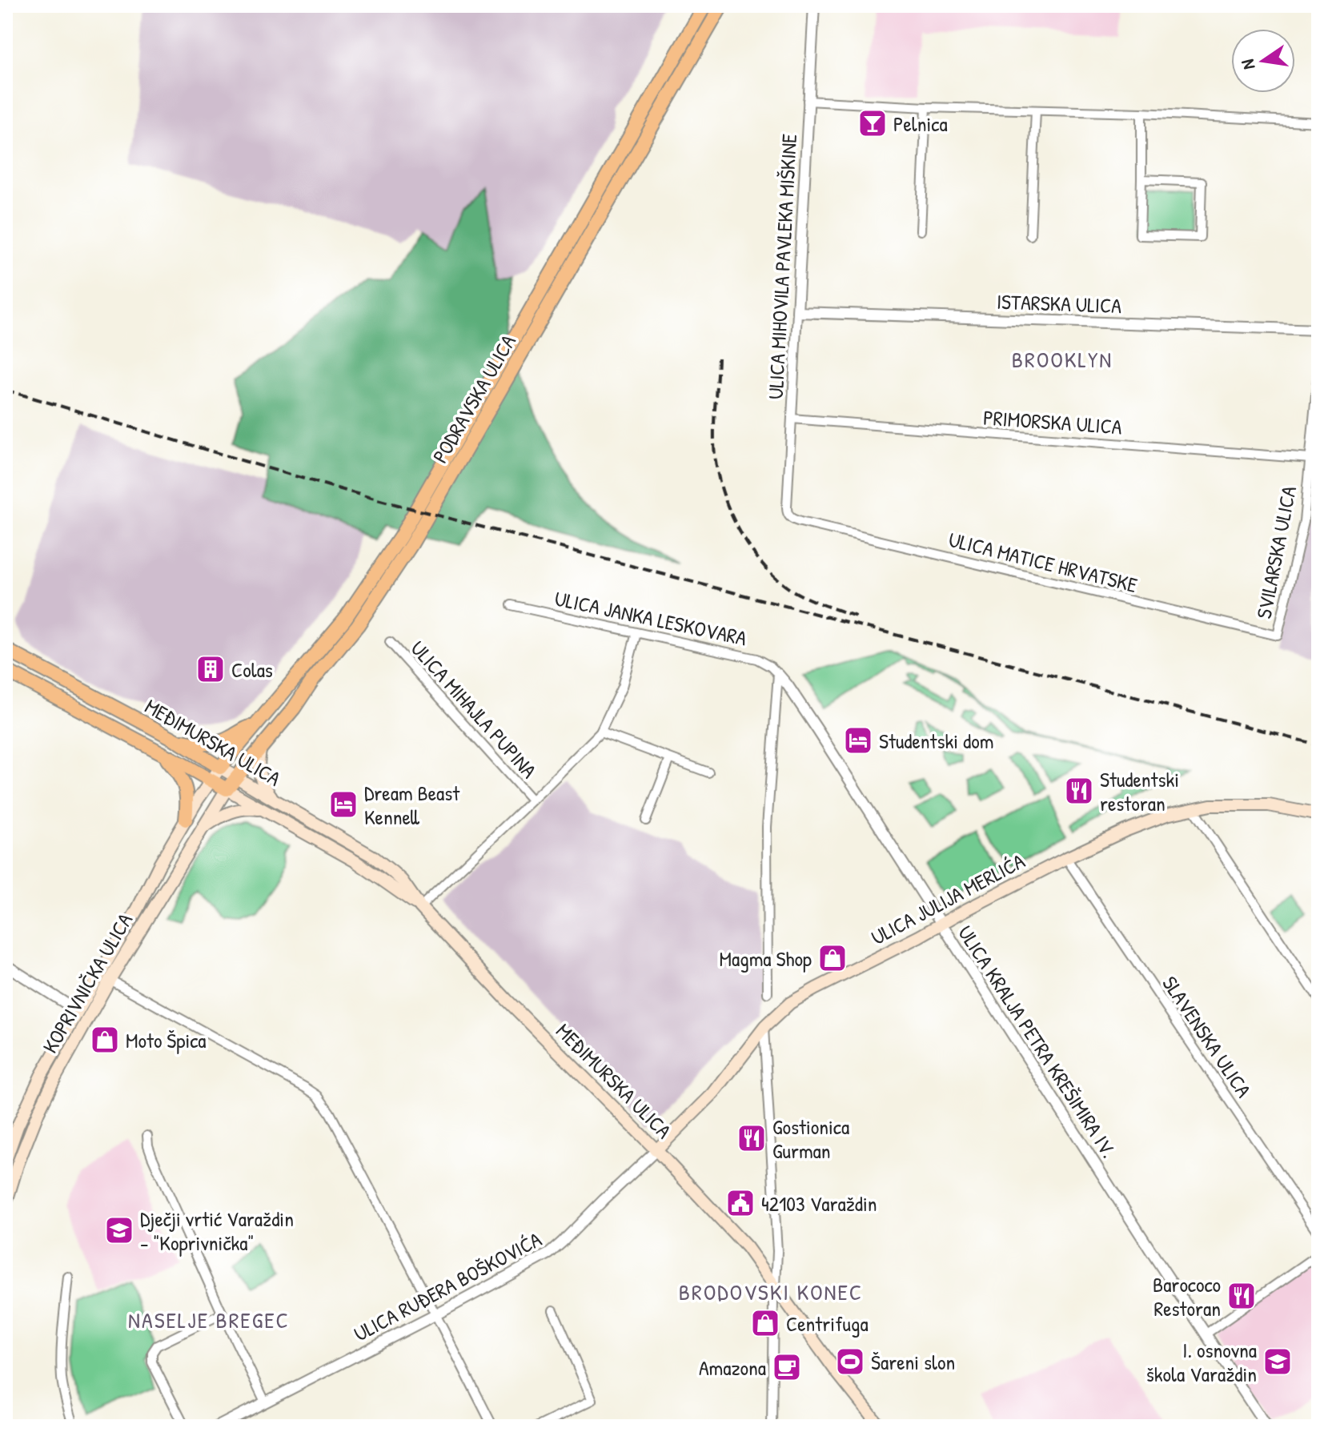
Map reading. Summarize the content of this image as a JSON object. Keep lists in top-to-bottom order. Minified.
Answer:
{"streets":{"main road":["PODRAVSKA ULICA","MEĐIMURSKA ULICA","ULICA JULIJA MERLIĆA","KOPRIVNIČKA ULICA"],"street":["ULICA MIHOVILA PAVLEKA MIŠKINE","ISTARSKA ULICA","PRIMORSKA ULICA","SVILARSKA ULICA","ULICA MATICE HRVATSKE","ULICA JANKA LESKOVARA","ULICA MIHAJLA PUPINA","SLAVENSKA ULICA","ULICA KRALJA PETRA KREŠIMIRA IV.","ULICA RUĐERA BOŠKOVIĆA"]},"crossings":[["ULICA MIHOVILA PAVLEKA MIŠKINE","ISTARSKA ULICA"],["ULICA MIHOVILA PAVLEKA MIŠKINE","PRIMORSKA ULICA"],["ULICA MIHOVILA PAVLEKA MIŠKINE","ULICA MATICE HRVATSKE"],["PODRAVSKA ULICA","MEĐIMURSKA ULICA"],["PODRAVSKA ULICA","KOPRIVNIČKA ULICA"],["PRIMORSKA ULICA","SVILARSKA ULICA"],["SVILARSKA ULICA","ULICA MATICE HRVATSKE"],["ULICA JANKA LESKOVARA","ULICA KRALJA PETRA KREŠIMIRA IV."],["MEĐIMURSKA ULICA","ULICA JULIJA MERLIĆA"],["MEĐIMURSKA ULICA","KOPRIVNIČKA ULICA"],["MEĐIMURSKA ULICA","ULICA RUĐERA BOŠKOVIĆA"],["ULICA JULIJA MERLIĆA","SLAVENSKA ULICA"],["ULICA JULIJA MERLIĆA","ULICA KRALJA PETRA KREŠIMIRA IV."],["ULICA JULIJA MERLIĆA","ULICA RUĐERA BOŠKOVIĆA"]],"districts":["BROOKLYN","BRODOVSKI KONEC","NASELJE BREGEC"],"places":{"bar":["Pelnica"],"building":["Colas"],"hotel":["Studentski dom","Dream Beast Kennell"],"restaurant":["Studentski restoran","Gostionica Gurman","Barococo Restoran"],"shop":["Magma Shop","Moto Špica","Centrifuga"],"public building":["42103 Varaždin"],"school or university":["Dječji vrtić Varaždin - \"Koprivnička\"","I. osnovna škola Varaždin"],"sports":["Šareni slon"],"cafe":["Amazona"]},"north":"left"}
